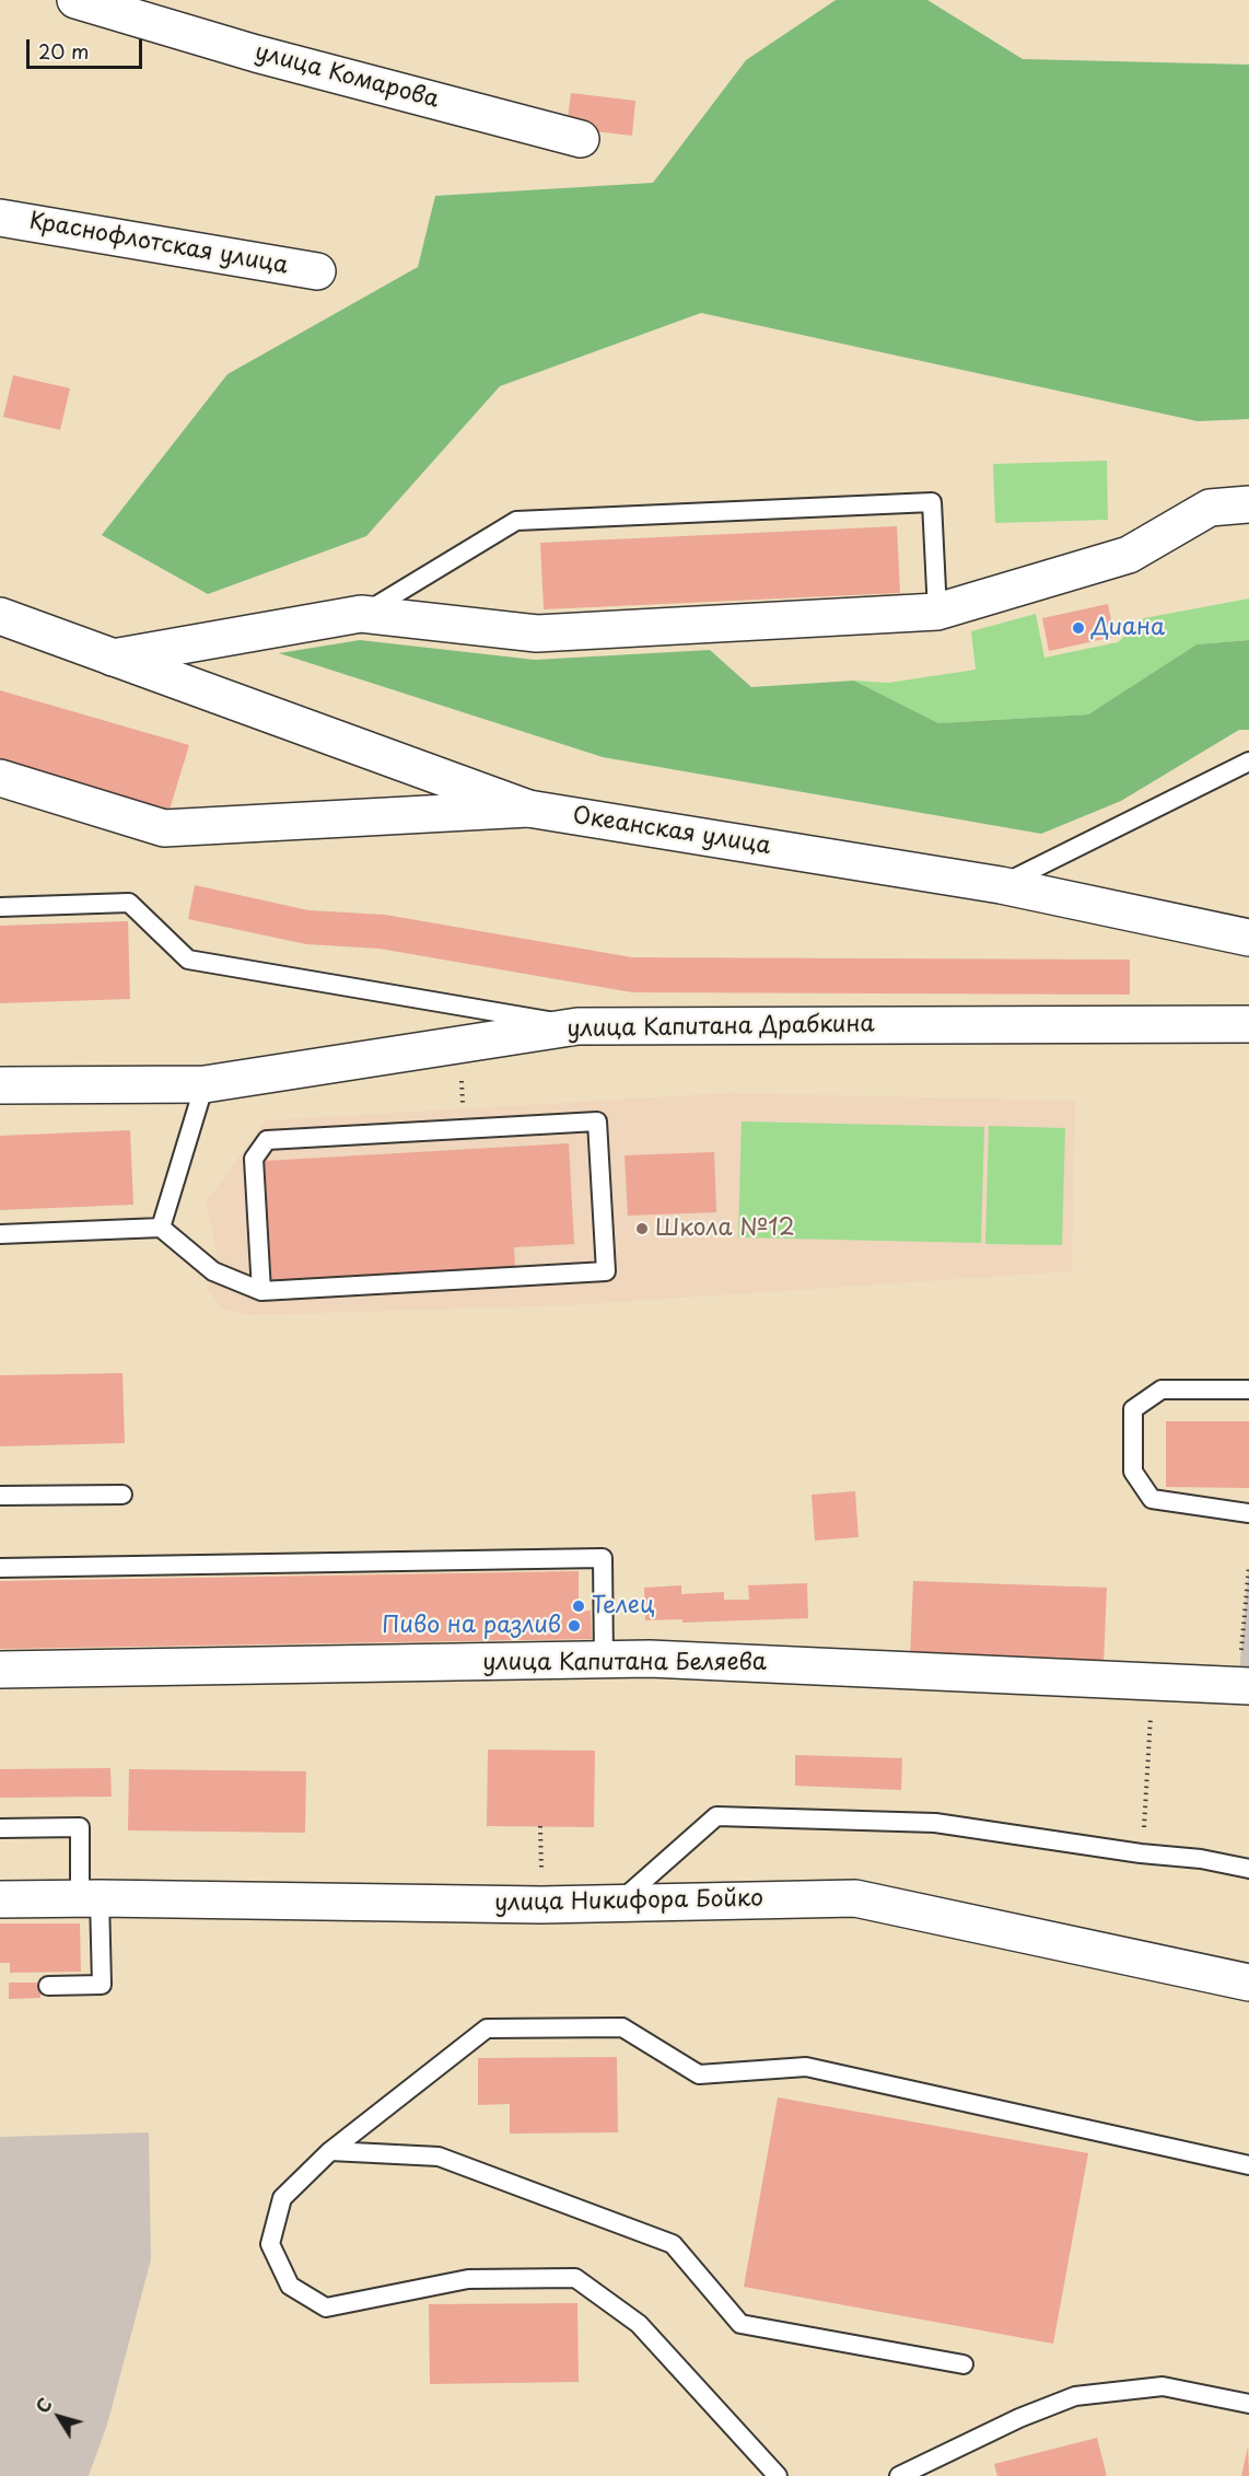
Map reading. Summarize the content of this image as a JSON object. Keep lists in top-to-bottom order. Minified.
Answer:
{"streets":{"street":["улица Комарова","Краснофлотская улица","Океанская улица","улица Капитана Драбкина","улица Капитана Беляева","улица Никифора Бойко"]},"places":["Диана","Школа №12","Телец","Пиво на разлив"],"scale_bar":"20 m","north":"top left"}
